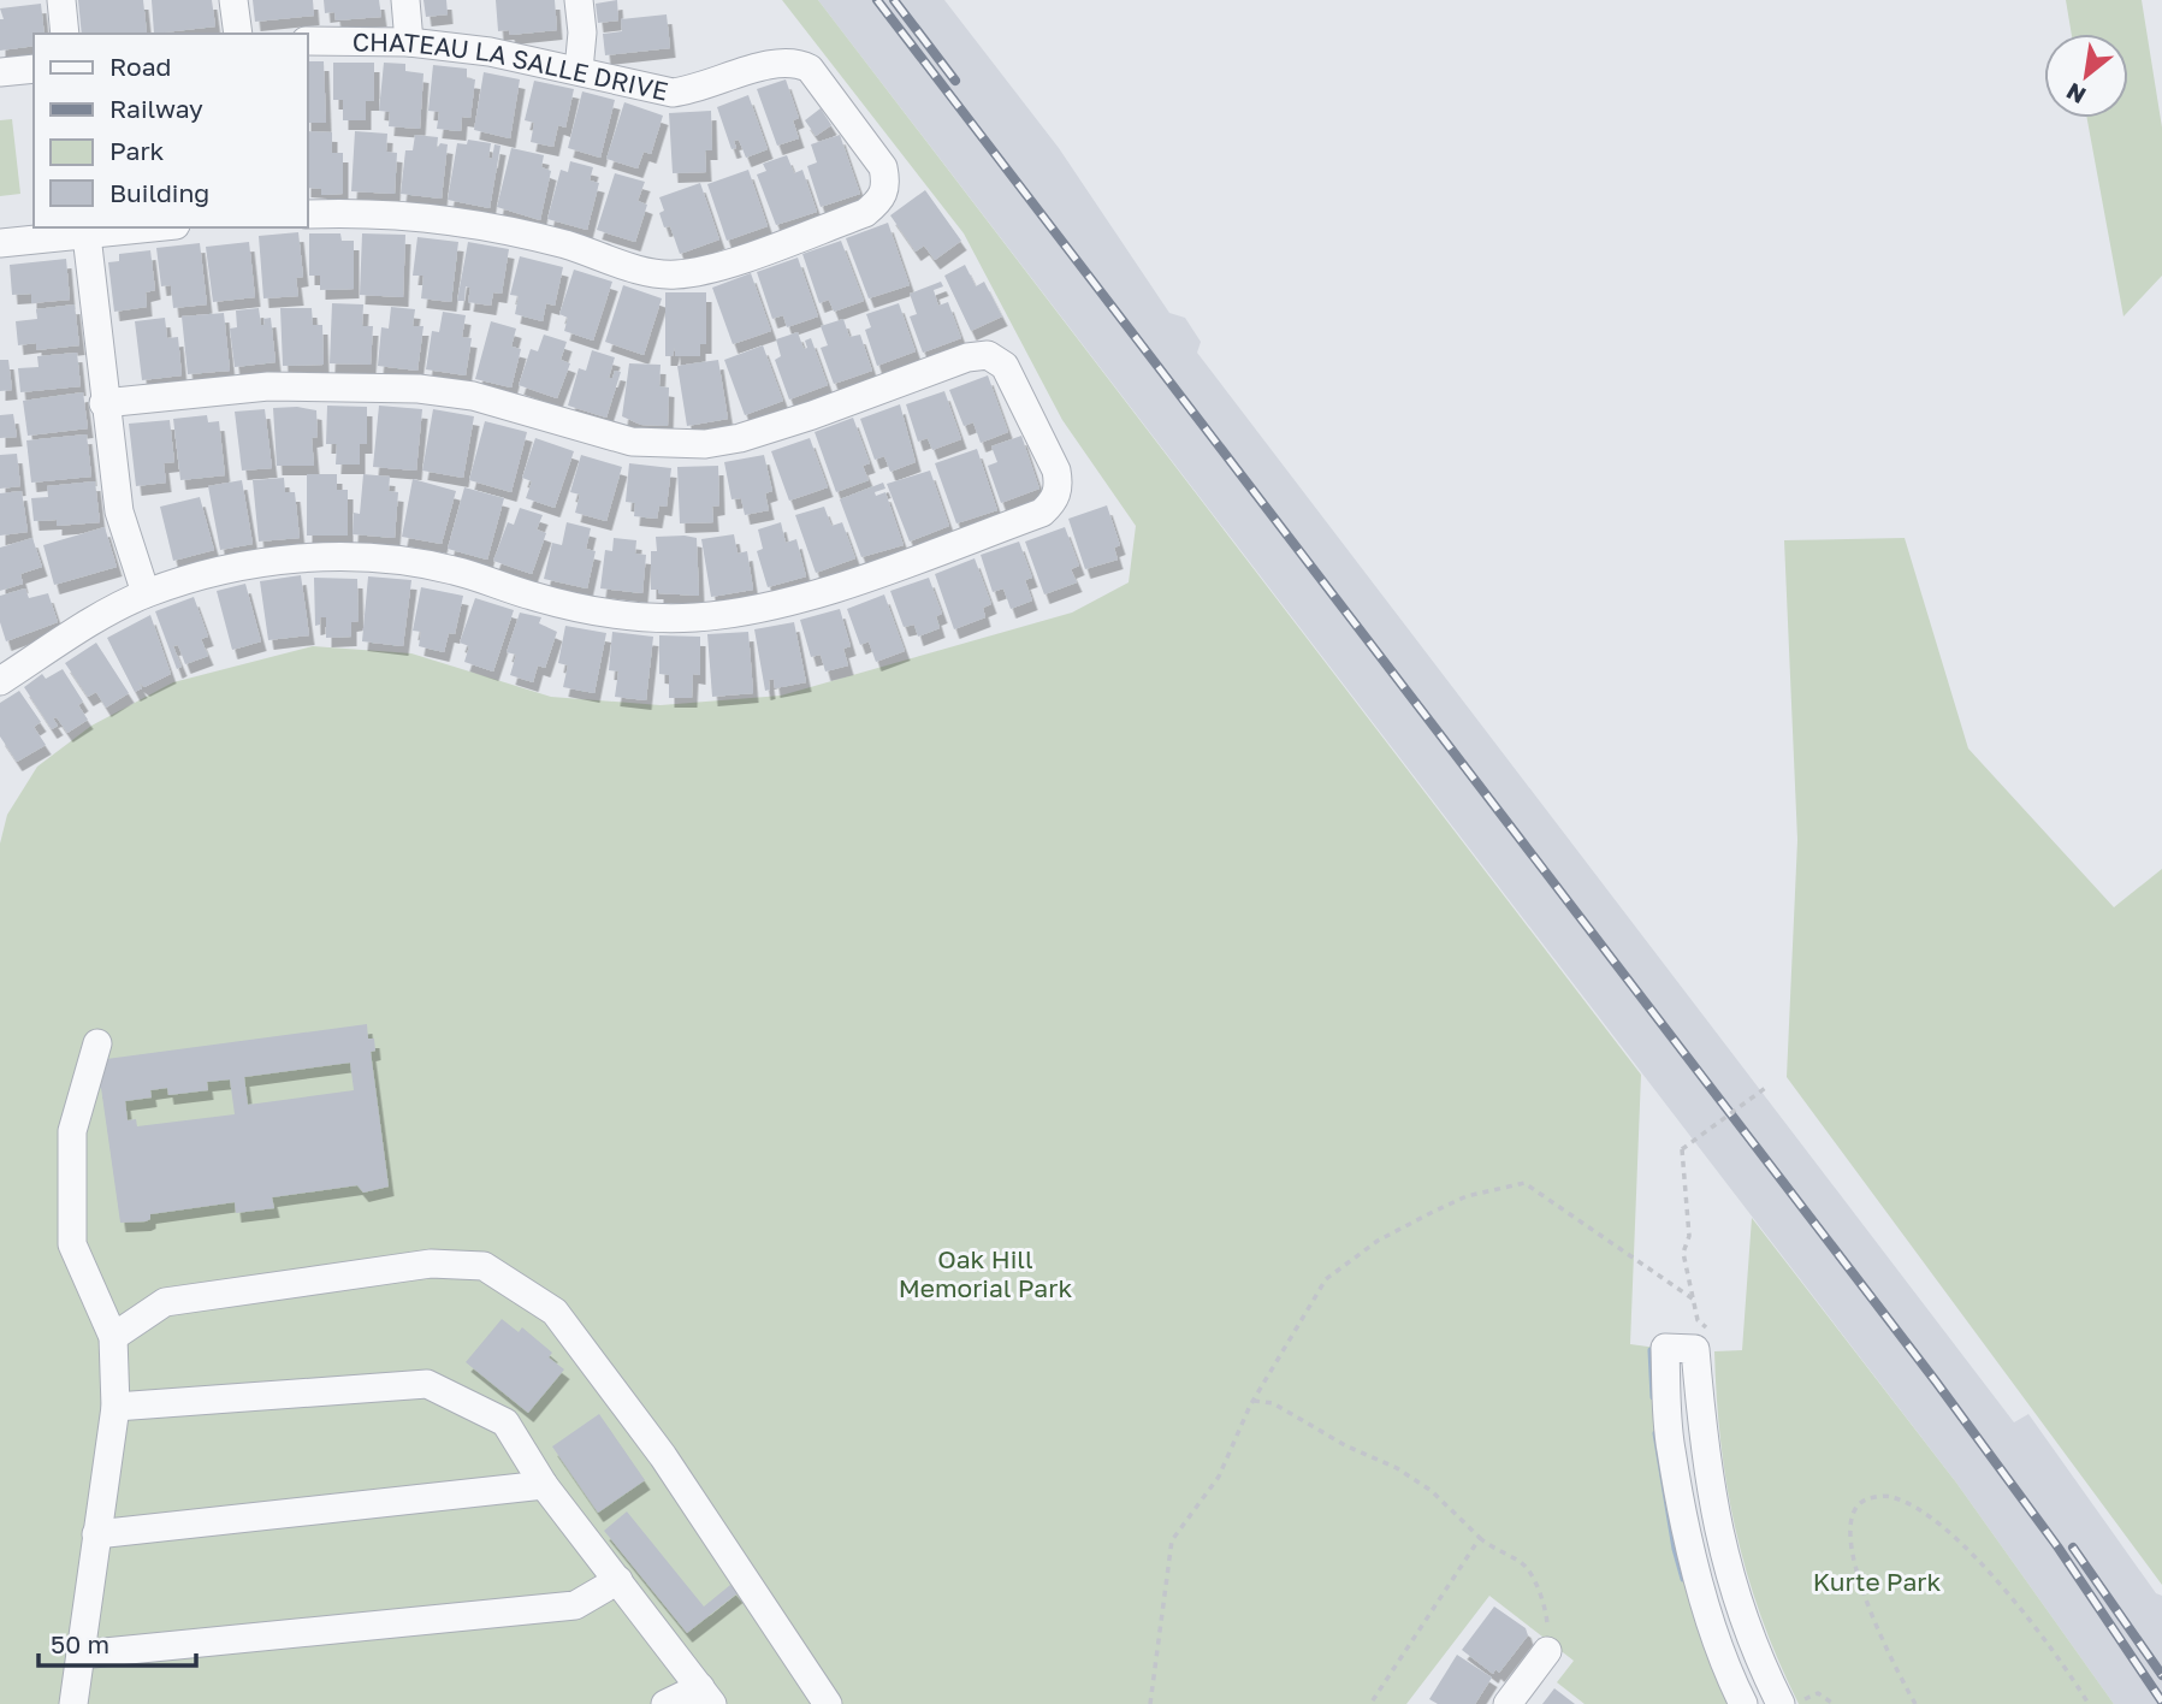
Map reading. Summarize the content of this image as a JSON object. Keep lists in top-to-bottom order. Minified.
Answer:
{"streets":{"street":["CHATEAU LA SALLE DRIVE"]},"parks":["Oak Hill Memorial Park","Kurte Park"],"legend":["Road","Railway","Park","Building"],"scale_bar":"50 m","north":"bottom left"}
